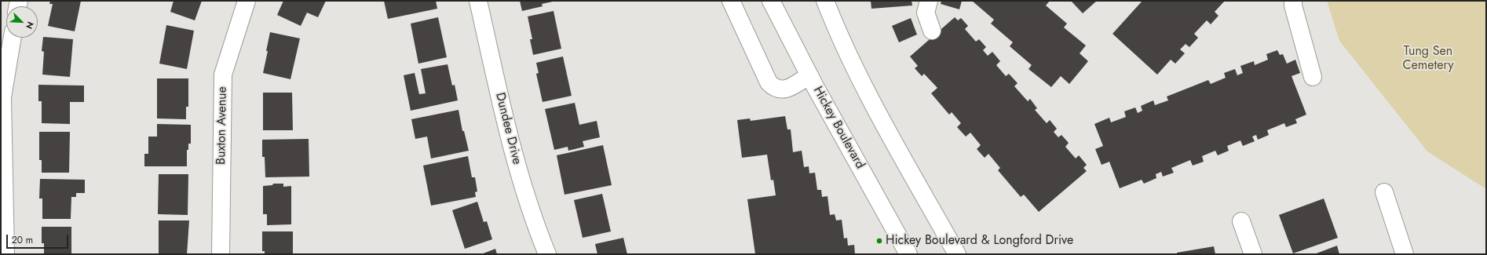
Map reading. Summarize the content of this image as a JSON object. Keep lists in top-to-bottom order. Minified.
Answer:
{"streets":{"street":["Buxton Avenue","Hickey Boulevard","Dundee Drive"]},"parks":["Tung Sen Cemetery"],"places":["Hickey Boulevard & Longford Drive"],"scale_bar":"20 m","north":"bottom right"}
